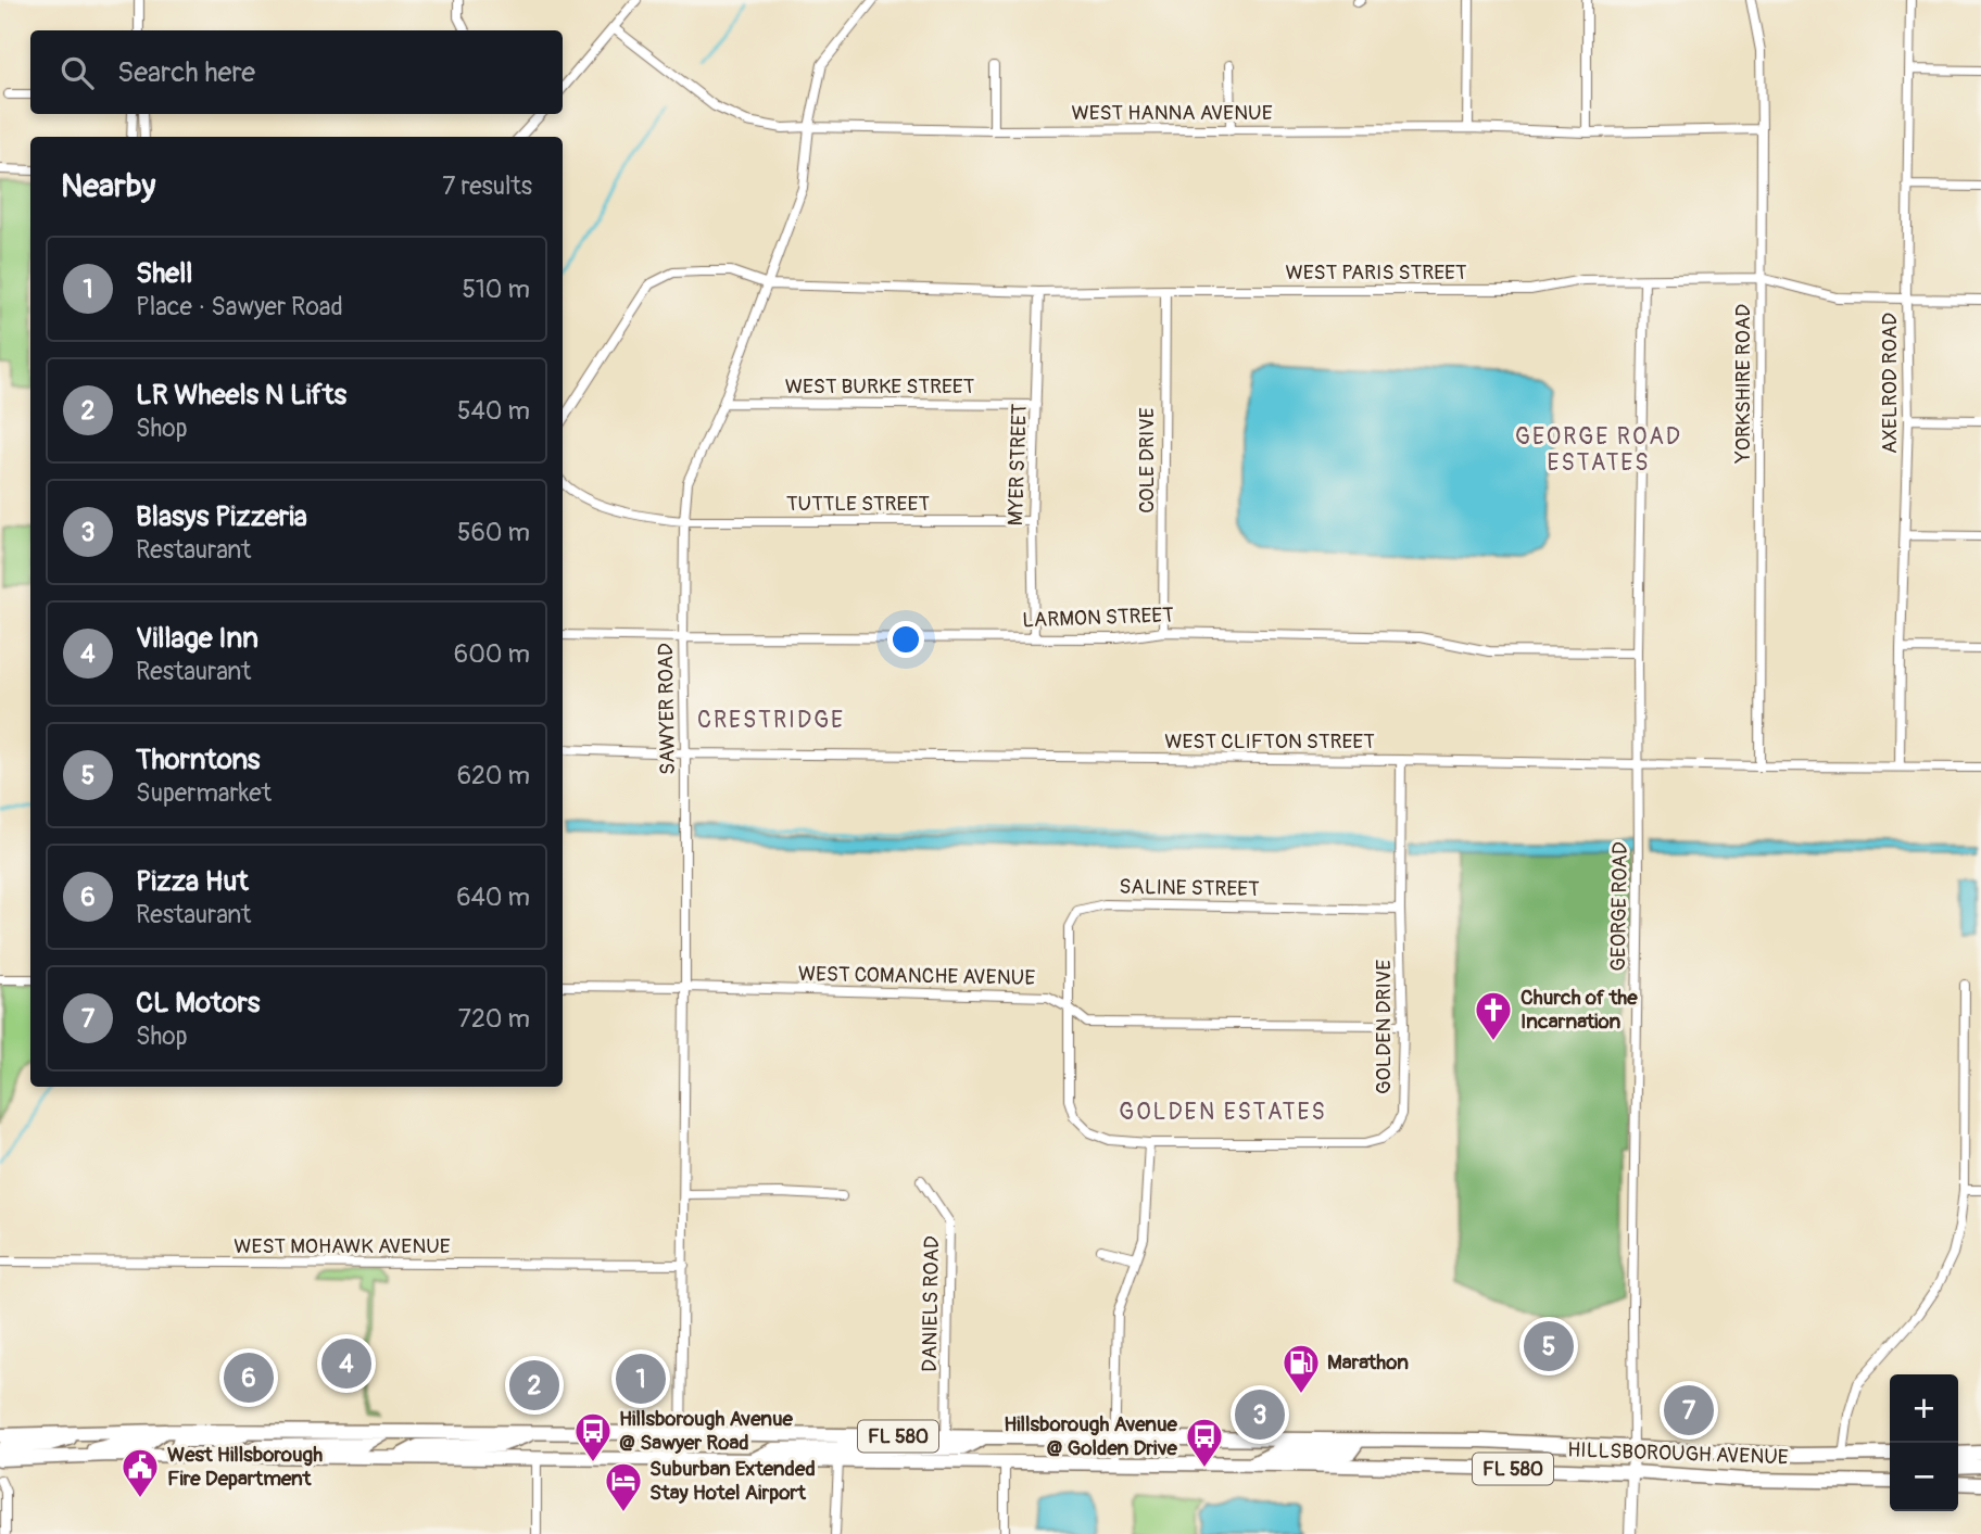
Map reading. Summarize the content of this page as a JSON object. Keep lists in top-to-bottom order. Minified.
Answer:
{"streets":{"main road":["FL 580","HILLSBOROUGH AVENUE"],"street":["WEST HANNA AVENUE","WEST PARIS STREET","YORKSHIRE ROAD","AXELROD ROAD","WEST BURKE STREET","COLE DRIVE","MYER STREET","TUTTLE STREET","LARMON STREET","SAWYER ROAD","WEST CLIFTON STREET","SALINE STREET","GEORGE ROAD","WEST COMANCHE AVENUE","GOLDEN DRIVE","WEST MOHAWK AVENUE","DANIELS ROAD"]},"crossings":[["WEST HANNA AVENUE","YORKSHIRE ROAD"],["WEST HANNA AVENUE","SAWYER ROAD"],["WEST PARIS STREET","YORKSHIRE ROAD"],["WEST PARIS STREET","AXELROD ROAD"],["WEST PARIS STREET","COLE DRIVE"],["WEST PARIS STREET","MYER STREET"],["WEST PARIS STREET","SAWYER ROAD"],["WEST PARIS STREET","GEORGE ROAD"],["YORKSHIRE ROAD","WEST CLIFTON STREET"],["AXELROD ROAD","WEST CLIFTON STREET"],["WEST BURKE STREET","MYER STREET"],["WEST BURKE STREET","SAWYER ROAD"],["COLE DRIVE","LARMON STREET"],["MYER STREET","TUTTLE STREET"],["MYER STREET","LARMON STREET"],["TUTTLE STREET","SAWYER ROAD"],["LARMON STREET","SAWYER ROAD"],["LARMON STREET","GEORGE ROAD"],["SAWYER ROAD","WEST CLIFTON STREET"],["SAWYER ROAD","WEST COMANCHE AVENUE"],["SAWYER ROAD","WEST MOHAWK AVENUE"],["SAWYER ROAD","HILLSBOROUGH AVENUE"],["WEST CLIFTON STREET","GEORGE ROAD"],["WEST CLIFTON STREET","GOLDEN DRIVE"],["SALINE STREET","WEST COMANCHE AVENUE"],["SALINE STREET","GOLDEN DRIVE"],["GEORGE ROAD","HILLSBOROUGH AVENUE"],["WEST COMANCHE AVENUE","GOLDEN DRIVE"],["DANIELS ROAD","HILLSBOROUGH AVENUE"]],"districts":["GEORGE ROAD ESTATES","CRESTRIDGE","GOLDEN ESTATES"],"places":{"church":["Church of the Incarnation"],"fuel station":["Marathon"],"bus stop":["Hillsborough Avenue @ Sawyer Road","Hillsborough Avenue @ Golden Drive"],"public building":["West Hillsborough Fire Department"],"hotel":["Suburban Extended Stay Hotel Airport"]},"page":{"search":"Search here","heading":["Nearby","7 results"],"list":[{"mark":"1","name":"Shell","note":"Place · Sawyer Road","value":"510 m"},{"mark":"2","name":"LR Wheels N Lifts","note":"Shop","value":"540 m"},{"mark":"3","name":"Blasys Pizzeria","note":"Restaurant","value":"560 m"},{"mark":"4","name":"Village Inn","note":"Restaurant","value":"600 m"},{"mark":"5","name":"Thorntons","note":"Supermarket","value":"620 m"},{"mark":"6","name":"Pizza Hut","note":"Restaurant","value":"640 m"},{"mark":"7","name":"CL Motors","note":"Shop","value":"720 m"}],"pins":["5","4","6","1","2","7","3"],"map_buttons":["+","−"]}}
